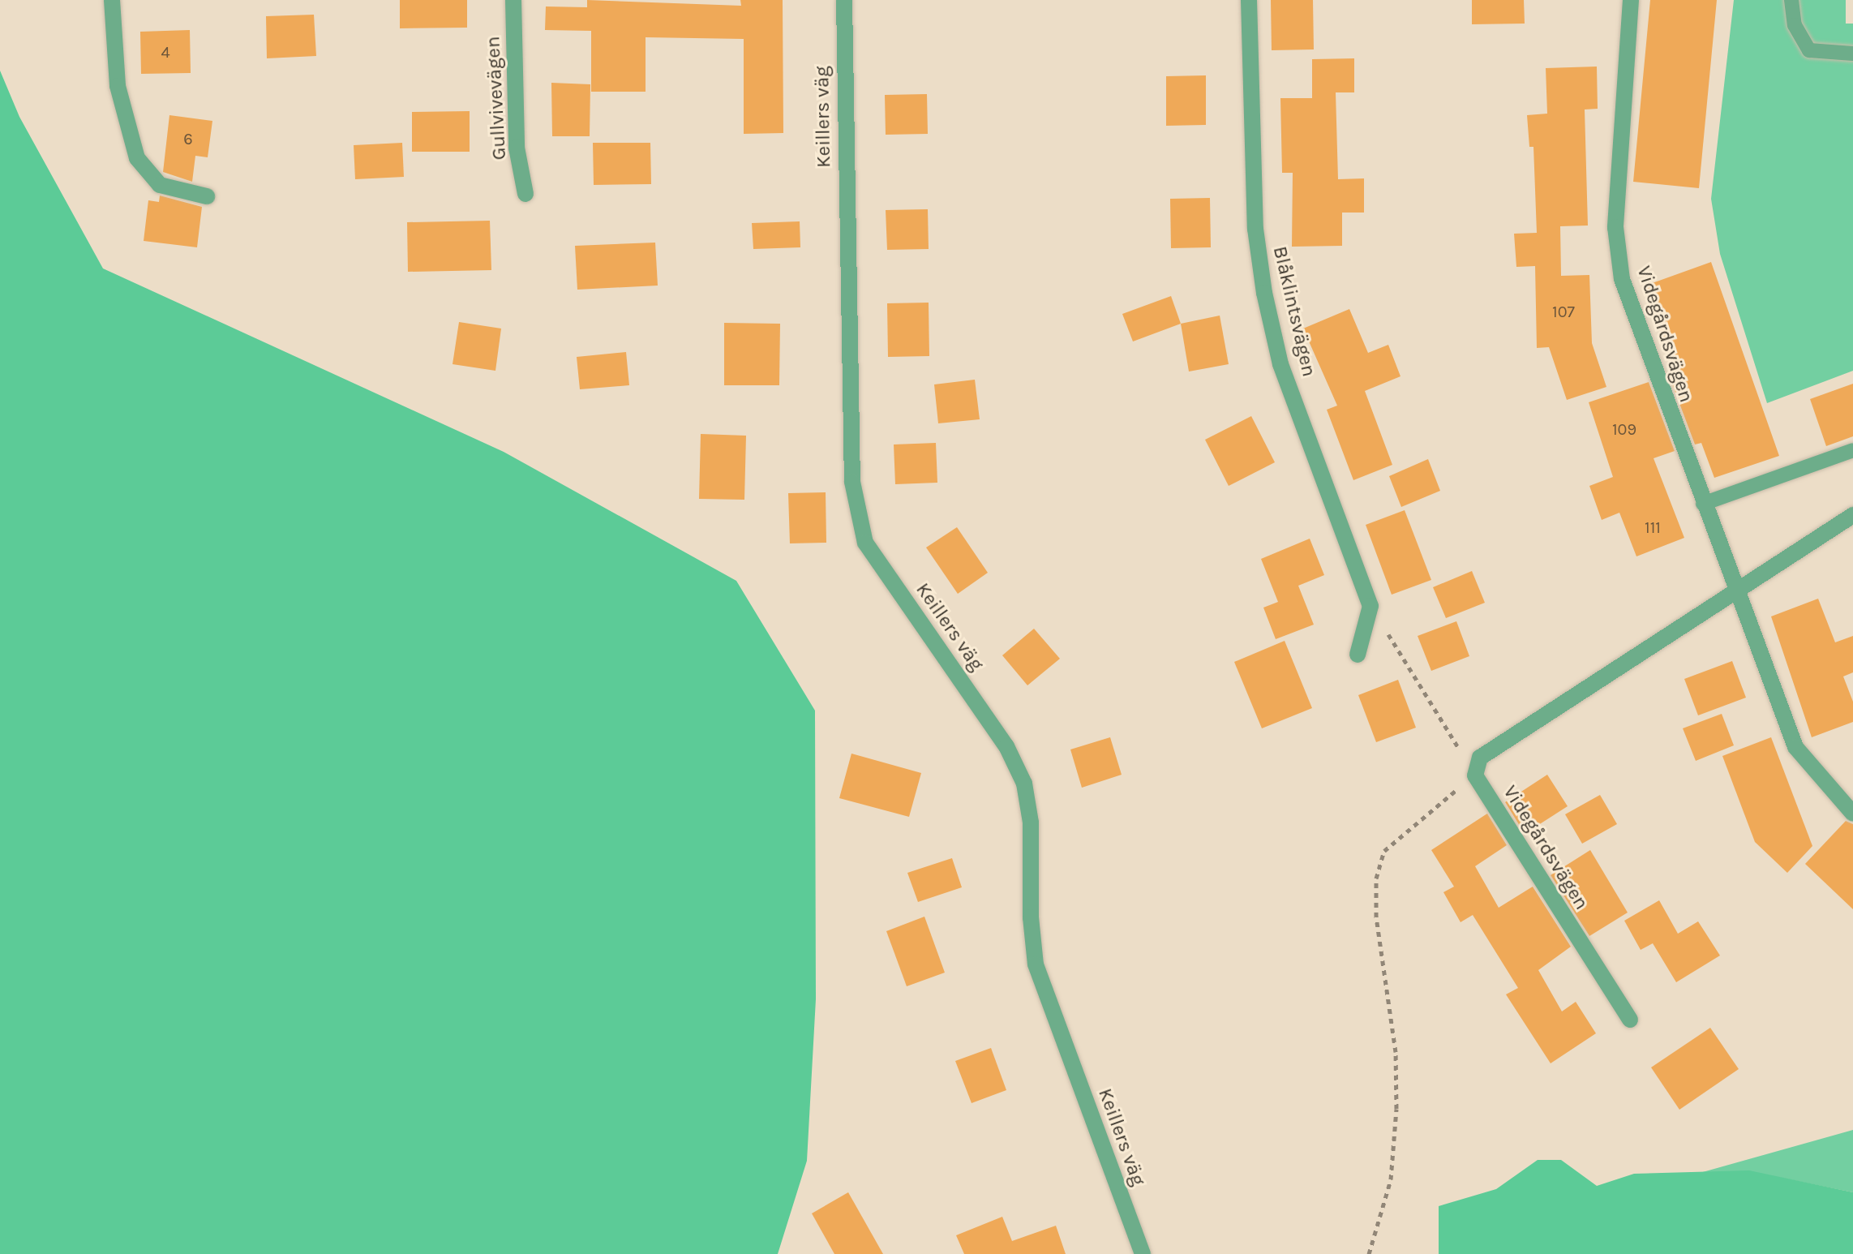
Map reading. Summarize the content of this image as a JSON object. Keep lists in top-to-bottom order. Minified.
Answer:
{"streets":{"street":["Gullvivevägen","Keillers väg","Blåklintsvägen","Videgårdsvägen"]},"house_numbers":["4","6","107","109","111"]}
